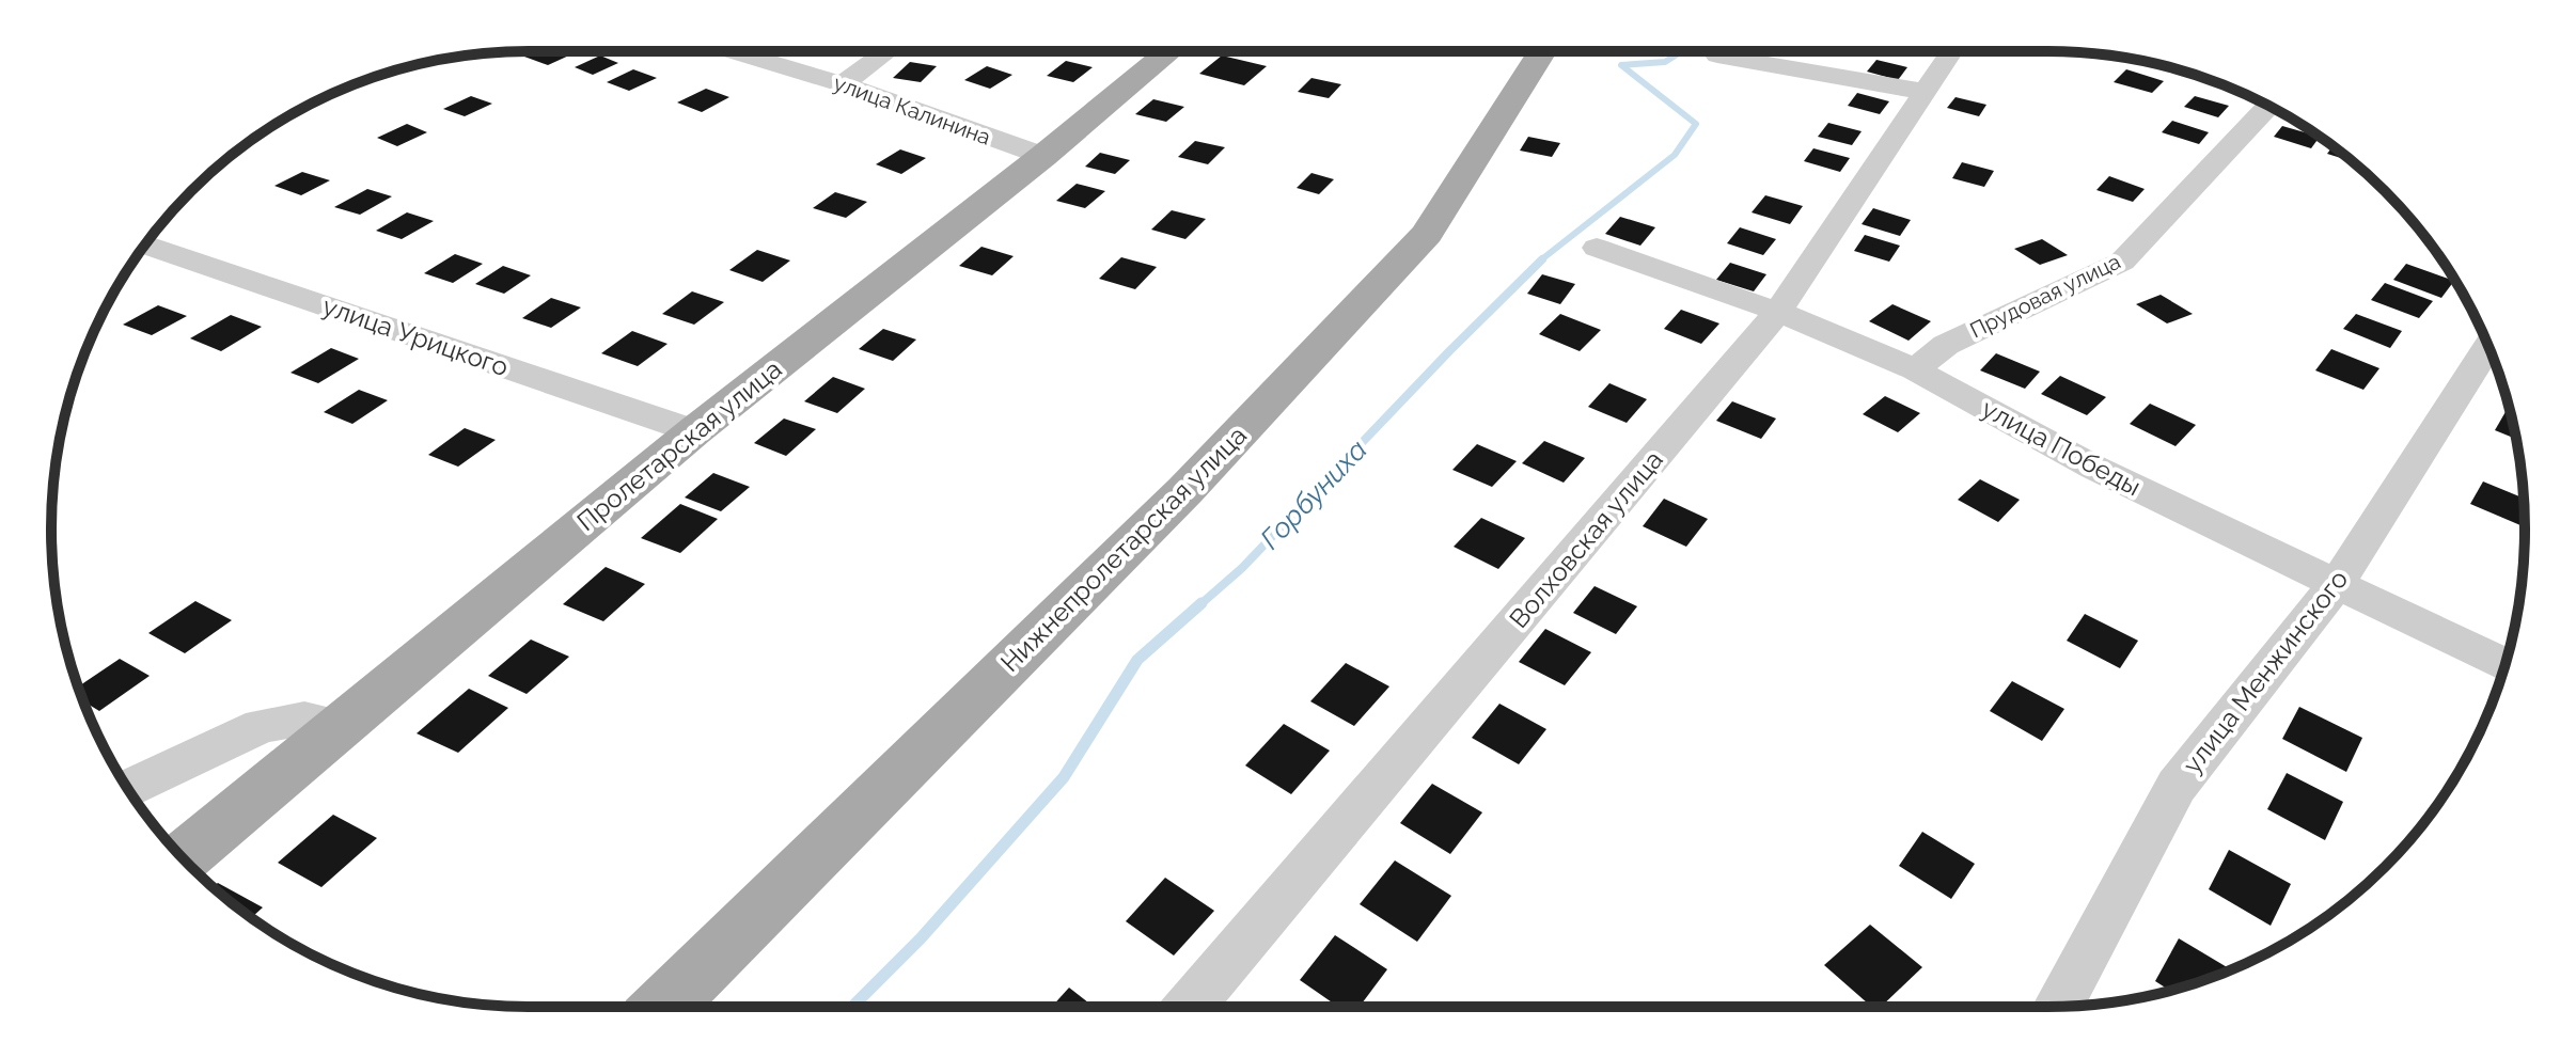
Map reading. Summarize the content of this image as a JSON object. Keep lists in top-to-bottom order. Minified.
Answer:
{"streets":{"main road":["Пролетарская улица","Нижнепролетарская улица"],"street":["улица Калинина","Прудовая улица","улица Урицкого","улица Победы","Волховская улица","улица Менжинского"]},"crossings":[["улица Калинина","Пролетарская улица"],["Прудовая улица","улица Победы"],["улица Урицкого","Пролетарская улица"],["улица Победы","Волховская улица"],["улица Победы","улица Менжинского"]],"water":["Горбуниха"]}
